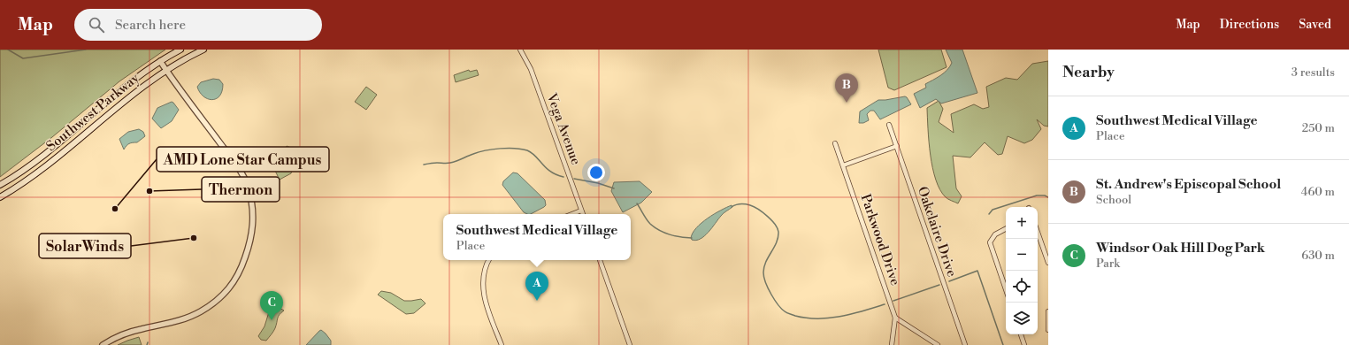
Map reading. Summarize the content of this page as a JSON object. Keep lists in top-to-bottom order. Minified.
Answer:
{"streets":{"main road":["Southwest Parkway"],"street":["Vega Avenue","Oakclaire Drive","Parkwood Drive"]},"places":["Thermon","AMD Lone Star Campus","SolarWinds"],"page":{"header":"Map","search":"Search here","nav":["Map","Directions","Saved"],"heading":["Nearby","3 results"],"pins":["B","A","C"],"list":[{"mark":"A","name":"Southwest Medical Village","note":"Place","value":"250 m"},{"mark":"B","name":"St. Andrew's Episcopal School","note":"School","value":"460 m"},{"mark":"C","name":"Windsor Oak Hill Dog Park","note":"Park","value":"630 m"}],"map_buttons":["+","−"],"popup":["Southwest Medical Village","Place"]}}
